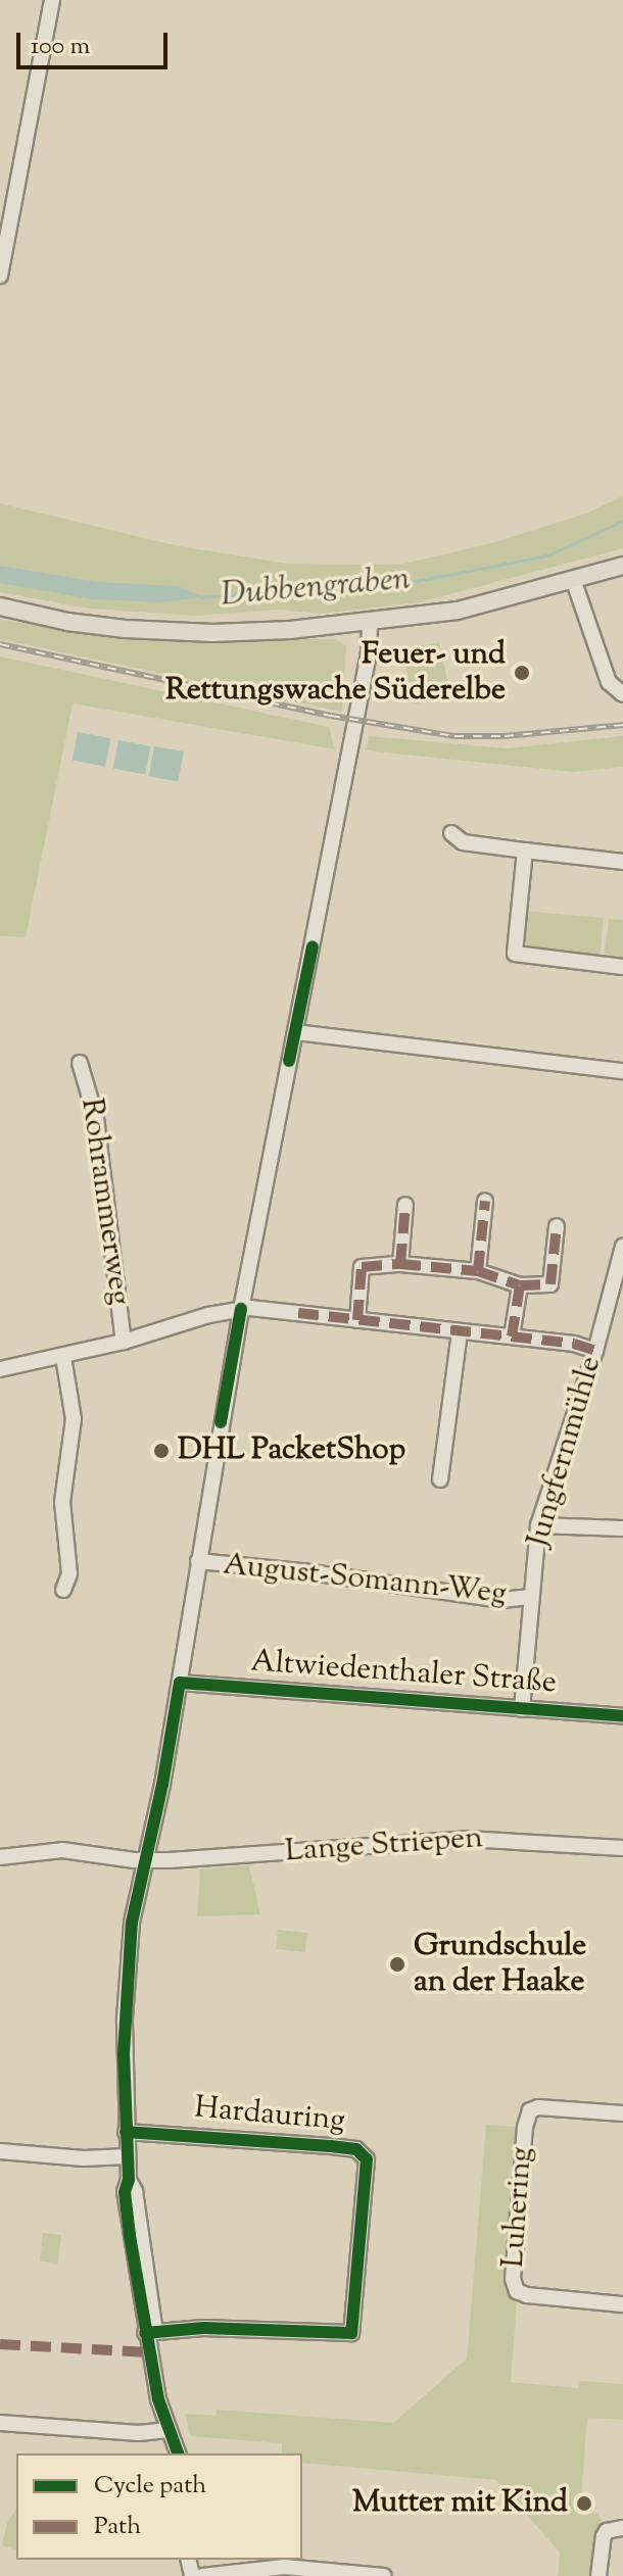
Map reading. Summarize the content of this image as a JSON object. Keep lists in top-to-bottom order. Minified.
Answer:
{"streets":{"street":["Rohrammerweg","Jungfernmühle","August-Somann-Weg","Altwiedenthaler Straße","Lange Striepen","Hardauring","Luhering"]},"crossings":[["Jungfernmühle","August-Somann-Weg"],["Jungfernmühle","Altwiedenthaler Straße"]],"water":["Dubbengraben"],"places":["Feuer- und Rettungswache Süderelbe","DHL PacketShop","Grundschule an der Haake","Mutter mit Kind"],"legend":["Cycle path","Path"],"scale_bar":"100 m"}
